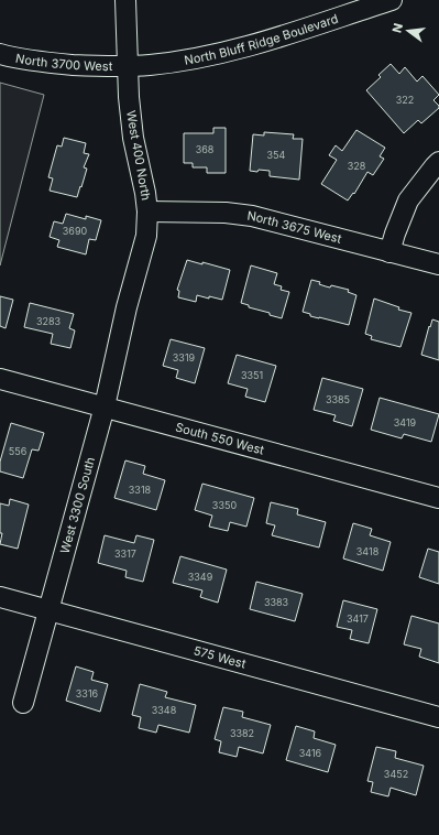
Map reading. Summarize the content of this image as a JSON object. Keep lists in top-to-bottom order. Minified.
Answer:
{"streets":{"street":["North Bluff Ridge Boulevard","North 3700 West","West 400 North","North 3675 West","South 550 West","West 3300 South","575 West"]},"crossings":[["North Bluff Ridge Boulevard","North 3700 West"],["North Bluff Ridge Boulevard","West 400 North"],["North 3700 West","West 400 North"],["West 400 North","North 3675 West"],["West 400 North","West 3300 South"],["South 550 West","West 3300 South"],["West 3300 South","575 West"]],"house_numbers":["322","368","354","328","3690","3283","3319","3351","3385","3419","556","3318","3350","3418","3317","3349","3383","3417","3316","3348","3382","3416","3452"],"north":"left"}
